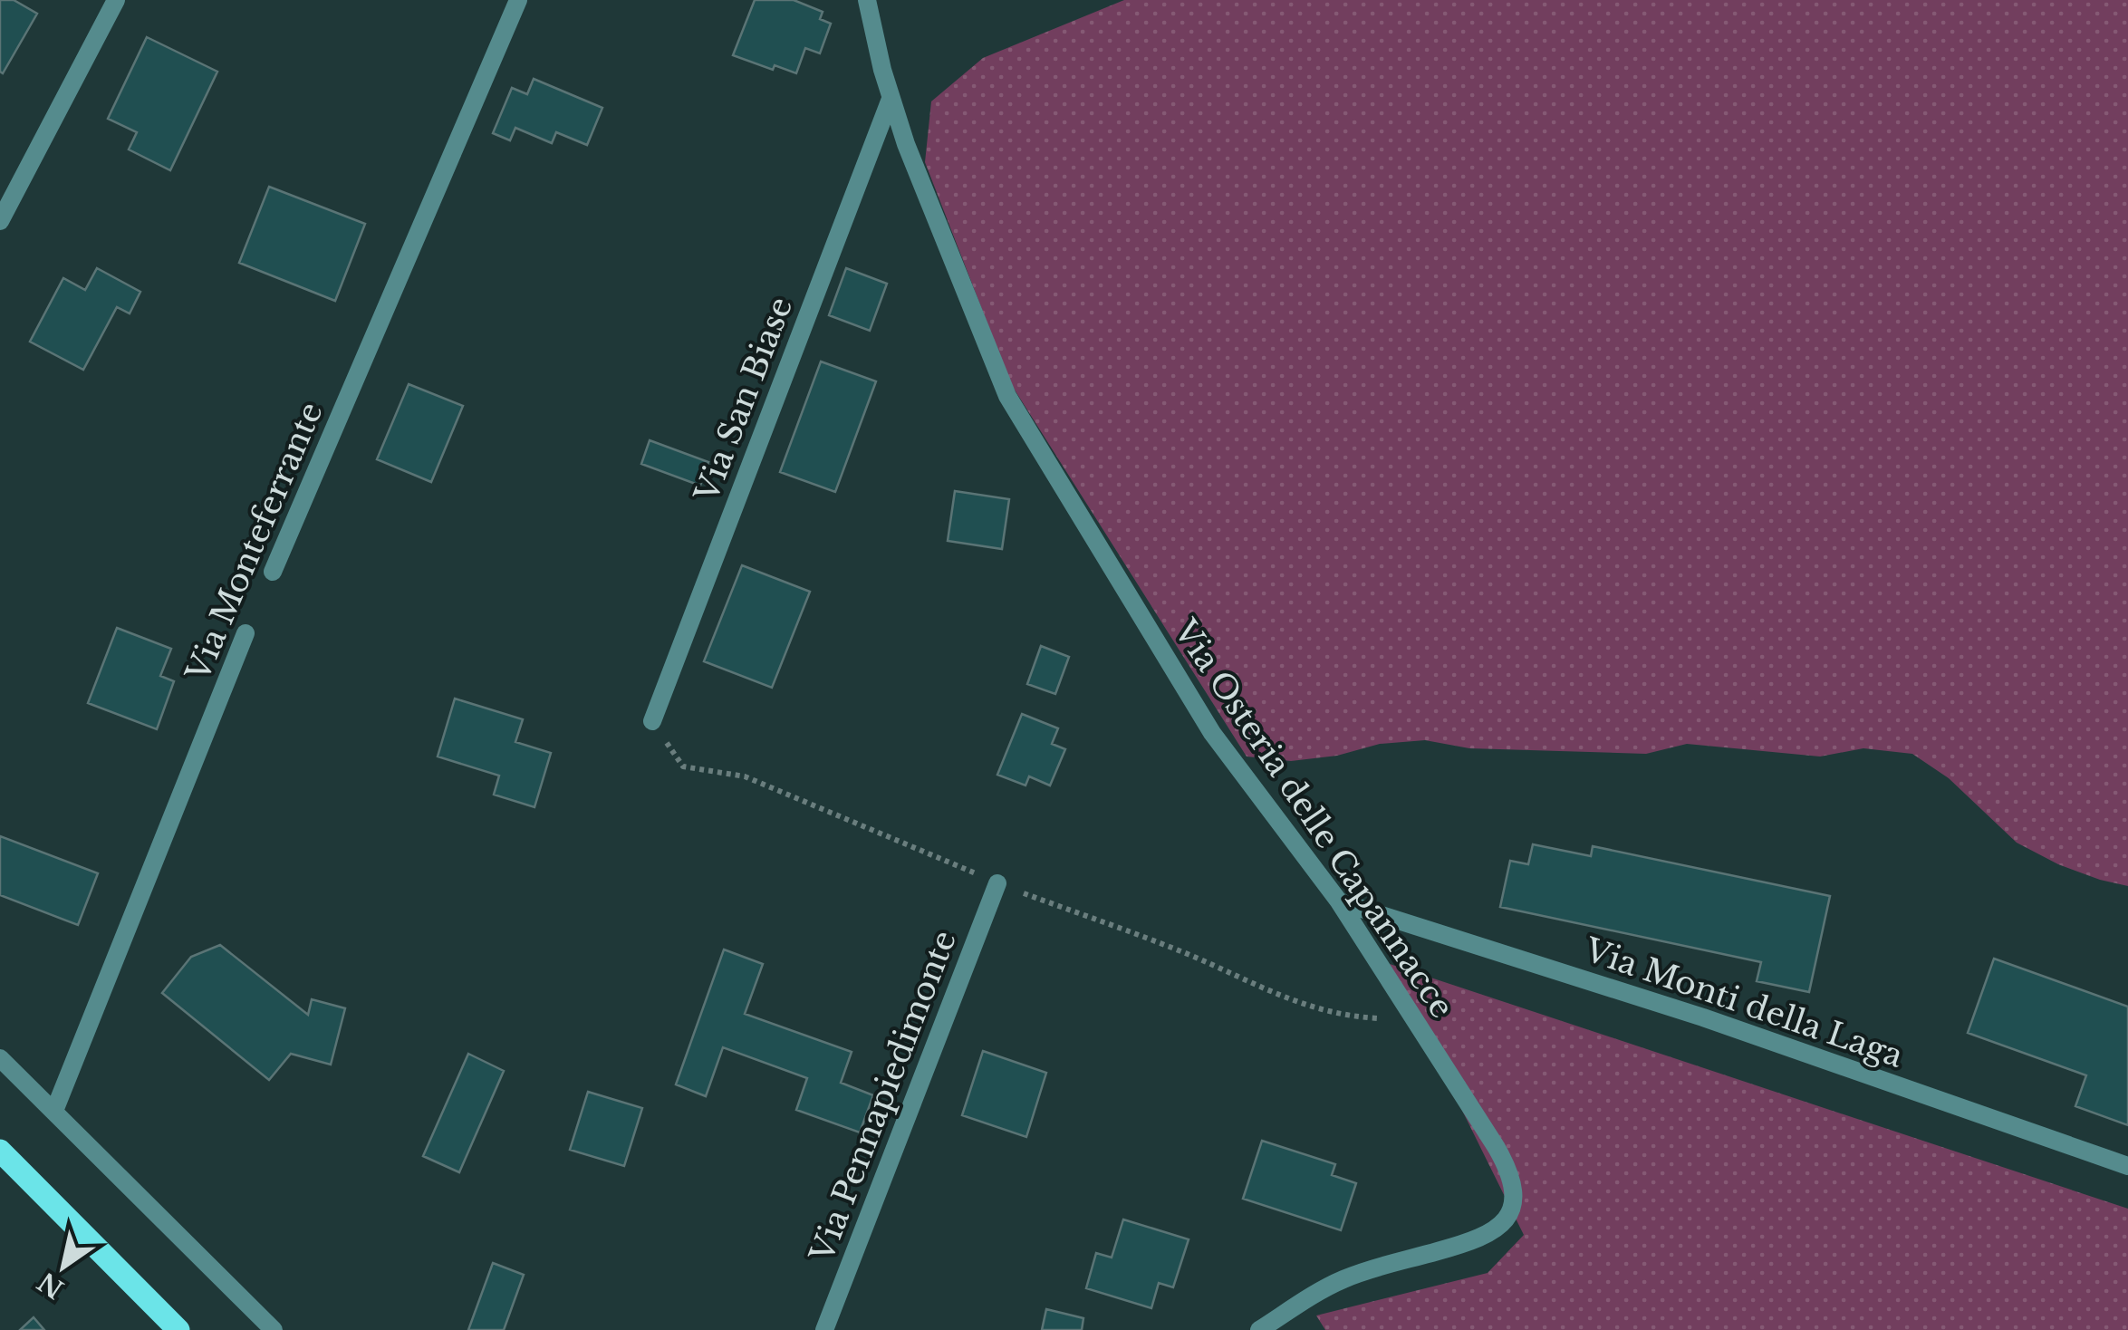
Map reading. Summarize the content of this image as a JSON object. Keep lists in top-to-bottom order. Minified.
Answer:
{"streets":{"street":["Via San Biase","Via Monteferrante","Via Osteria delle Capannacce","Via Monti della Laga","Via Pennapiedimonte"]},"crossings":[["Via San Biase","Via Osteria delle Capannacce"],["Via Osteria delle Capannacce","Via Monti della Laga"]],"north":"bottom left"}
